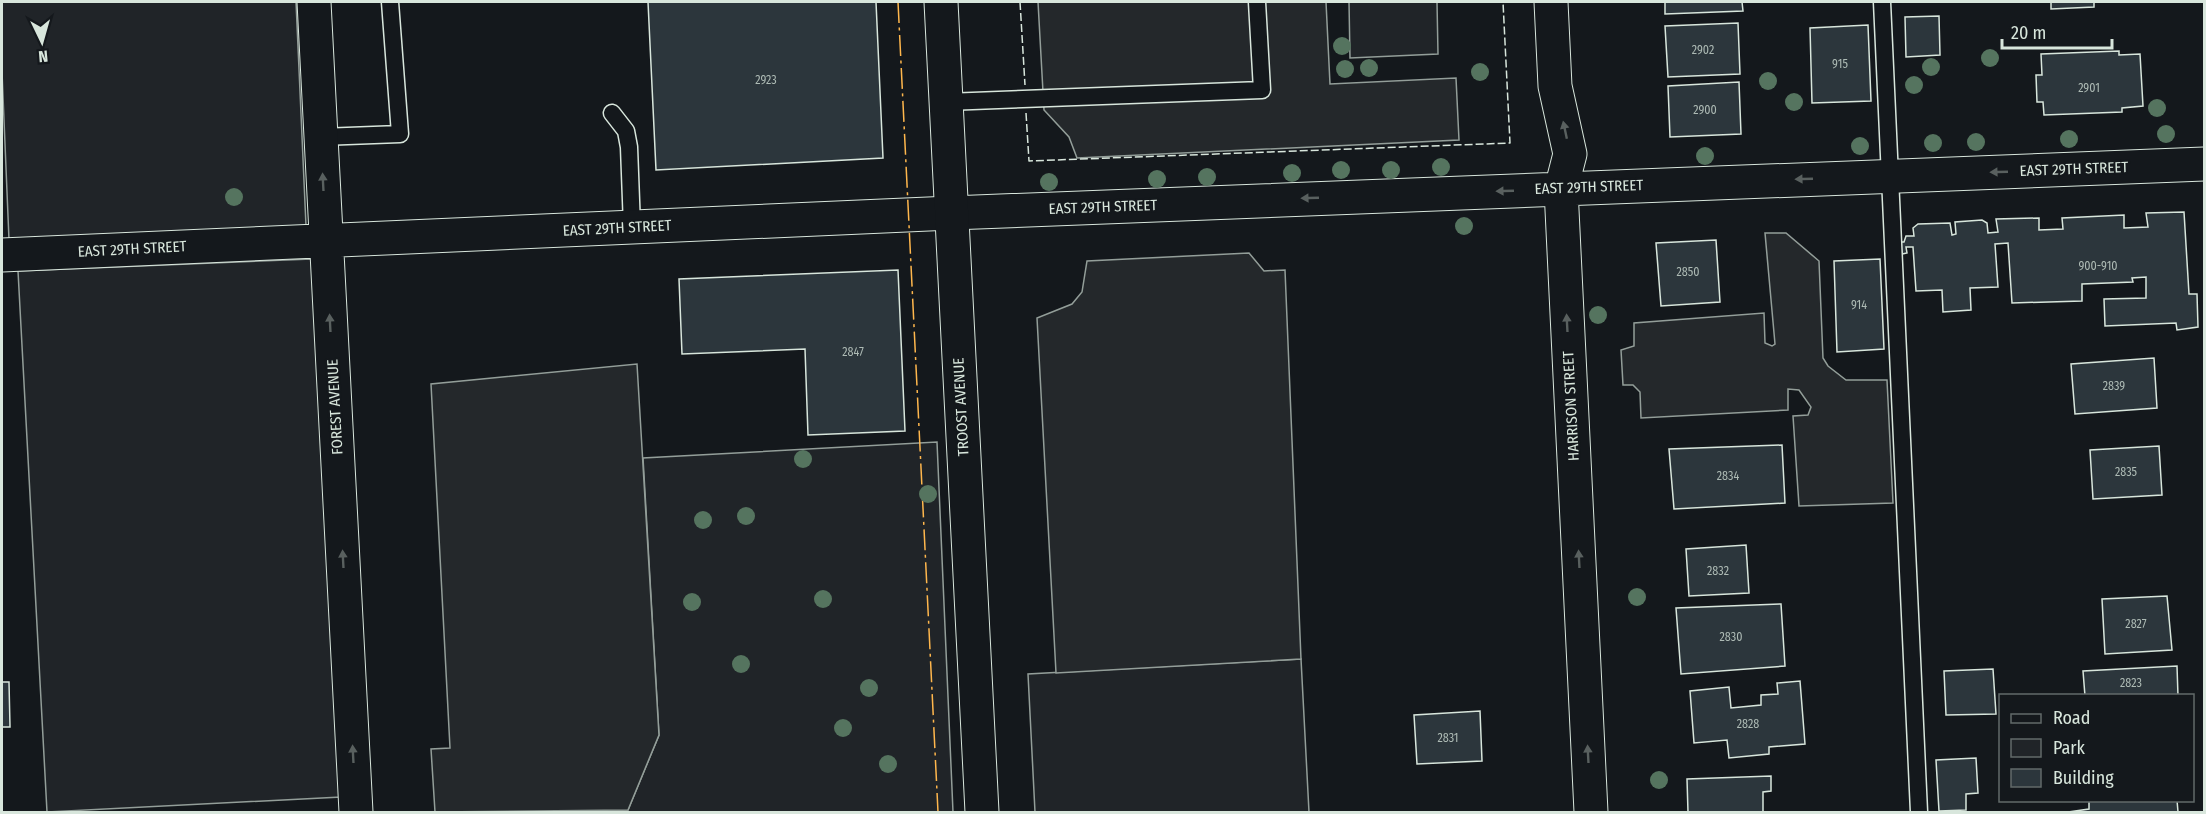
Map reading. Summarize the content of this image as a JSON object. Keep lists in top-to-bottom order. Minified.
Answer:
{"streets":{"street":["EAST 29TH STREET","HARRISON STREET","FOREST AVENUE","TROOST AVENUE"]},"crossings":[["EAST 29TH STREET","HARRISON STREET"],["EAST 29TH STREET","FOREST AVENUE"],["EAST 29TH STREET","TROOST AVENUE"]],"one_way":["EAST 29TH STREET","HARRISON STREET","FOREST AVENUE"],"house_numbers":["2902","915","2923","2901","2900","900-910","2850","914","2847","2839","2835","2834","2832","2827","2830","2823","2828","2831"],"legend":["Road","Park","Building"],"scale_bar":"20 m","north":"bottom"}
